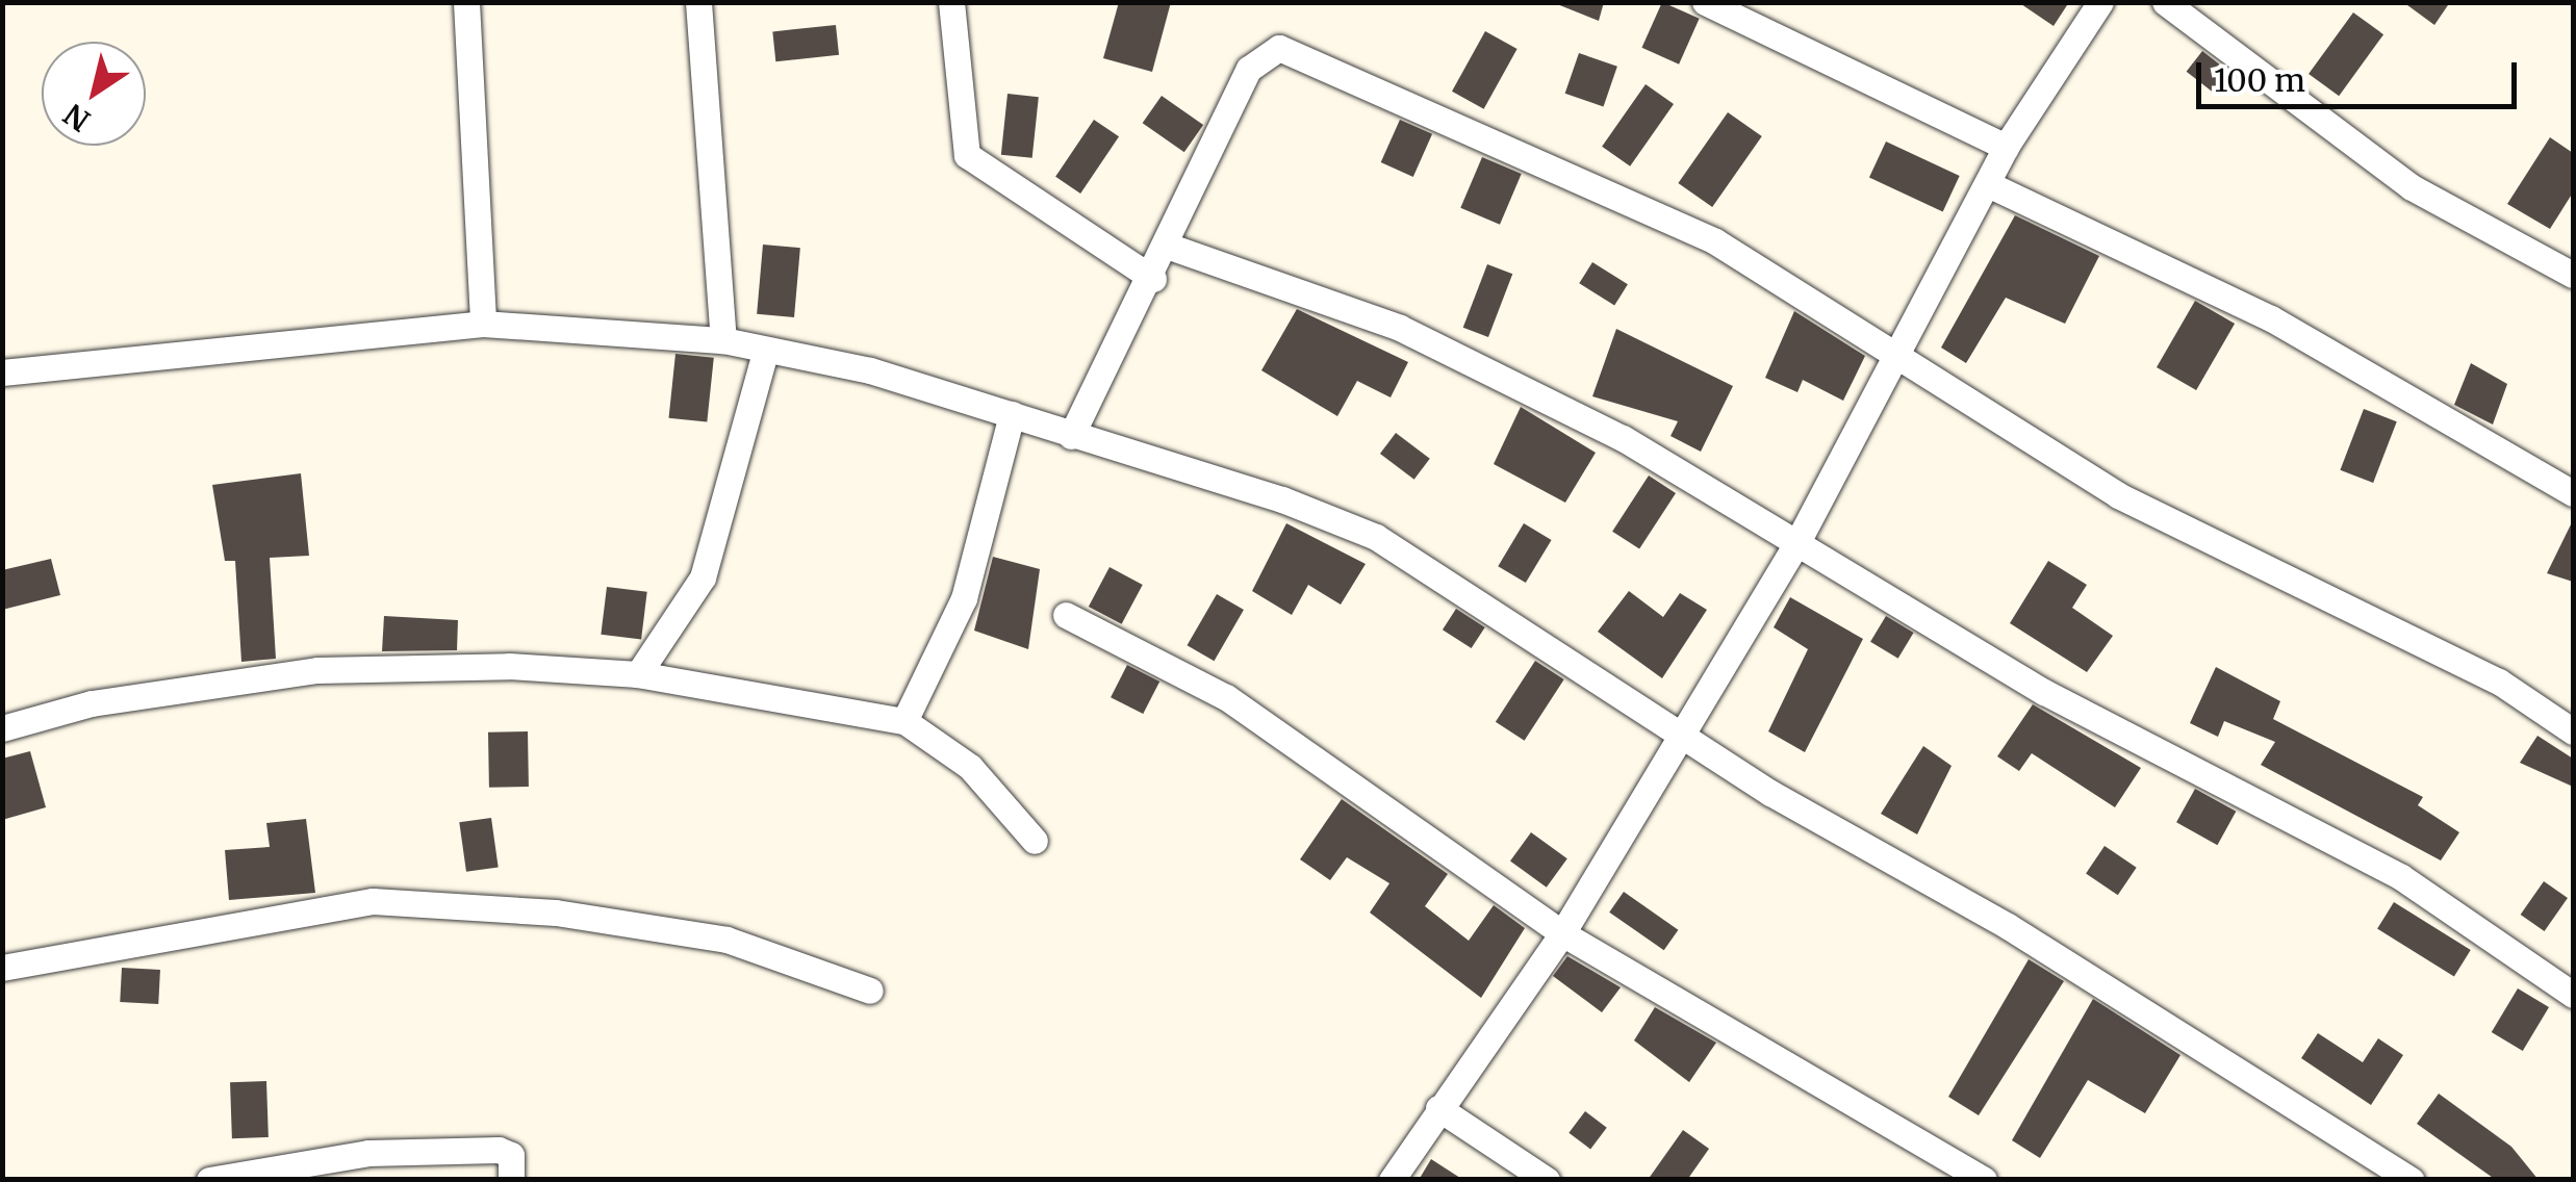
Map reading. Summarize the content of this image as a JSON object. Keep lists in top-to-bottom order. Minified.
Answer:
{"scale_bar":"100 m","north":"bottom left"}
